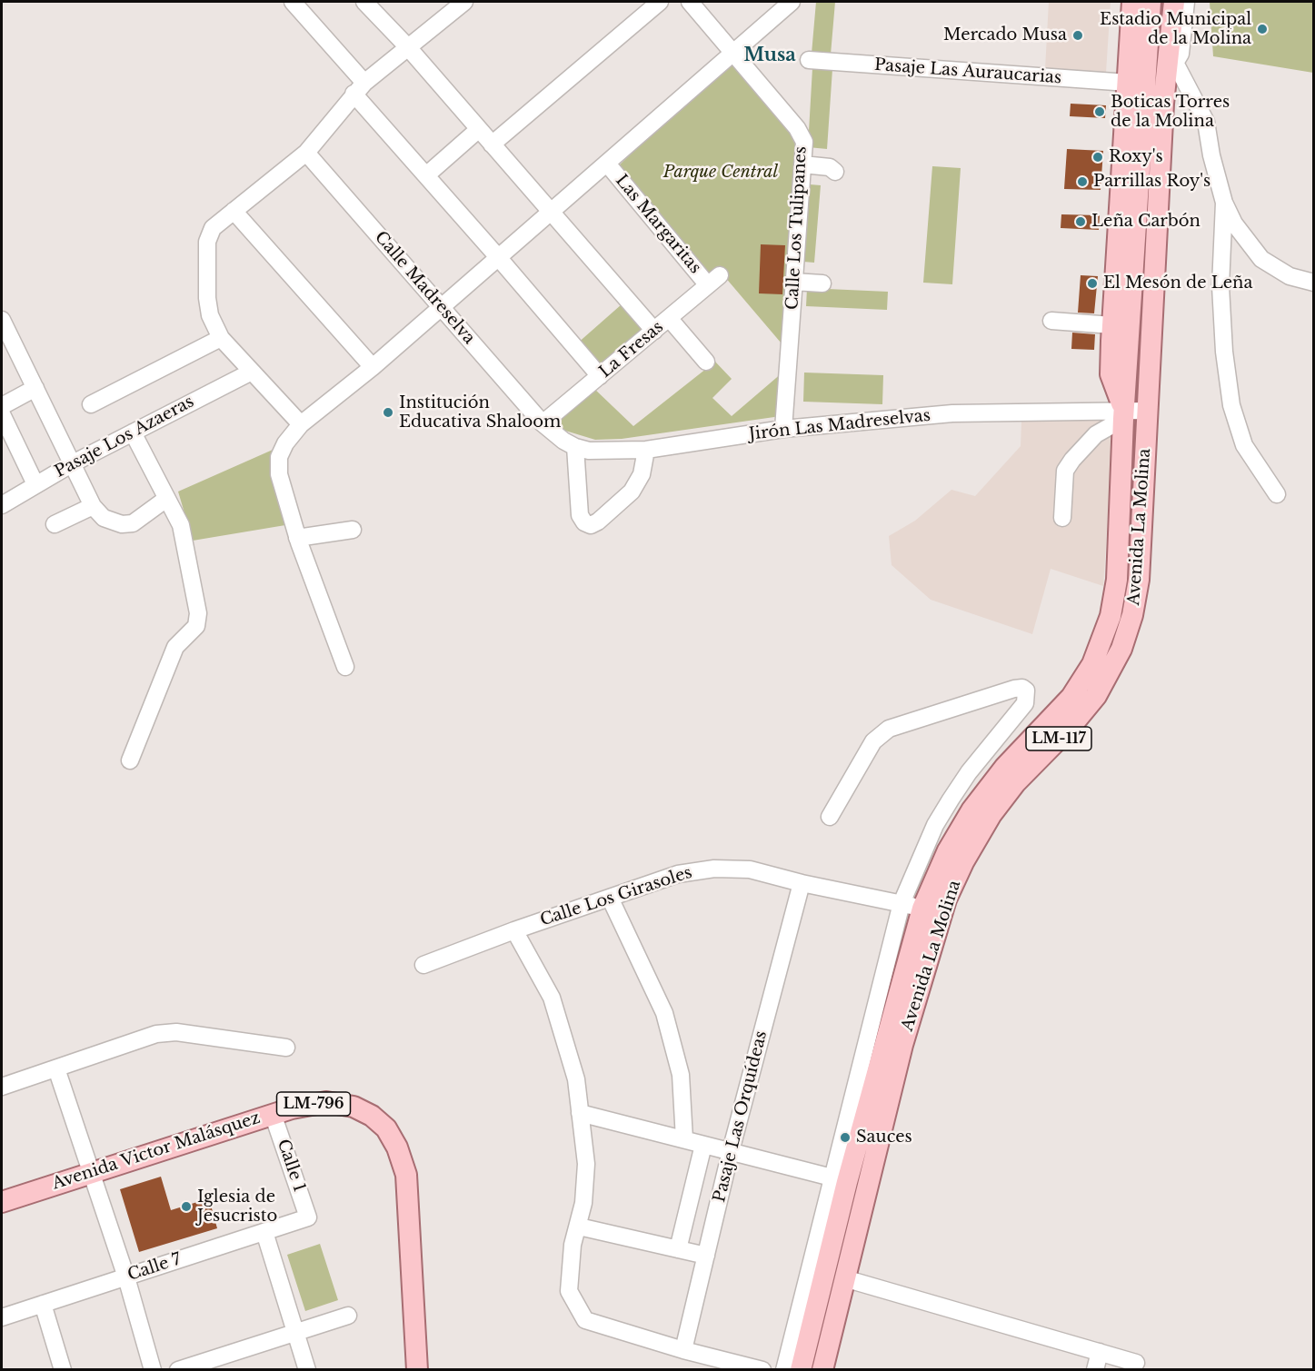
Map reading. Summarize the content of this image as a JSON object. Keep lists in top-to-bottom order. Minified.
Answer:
{"streets":{"main road":["Avenida La Molina","LM-117","LM-796","Avenida Victor Malásquez"],"street":["Pasaje Las Auraucarias","Las Margaritas","Calle Los Tulipanes","Calle Madreselva","La Fresas","Jirón Las Madreselvas","Pasaje Los Azaeras","Calle Los Girasoles","Pasaje Las Orquídeas","Calle 1","Calle 7"]},"crossings":[["Pasaje Las Auraucarias","Avenida La Molina"],["Las Margaritas","La Fresas"],["Calle Los Tulipanes","Jirón Las Madreselvas"],["Calle Madreselva","La Fresas"],["Calle Madreselva","Jirón Las Madreselvas"],["La Fresas","Jirón Las Madreselvas"],["Jirón Las Madreselvas","Avenida La Molina"],["Avenida La Molina","Calle Los Girasoles"],["Calle Los Girasoles","Pasaje Las Orquídeas"],["Avenida Victor Malásquez","Calle 1"],["Calle 1","Calle 7"]],"districts":["Musa"],"parks":["Parque Central"],"places":["Estadio Municipal de la Molina","Mercado Musa","Boticas Torres de la Molina","Roxy's","Parrillas Roy's","Leña Carbón","El Mesón de Leña","Institución Educativa Shaloom","Sauces","Iglesia de Jesucristo"]}
